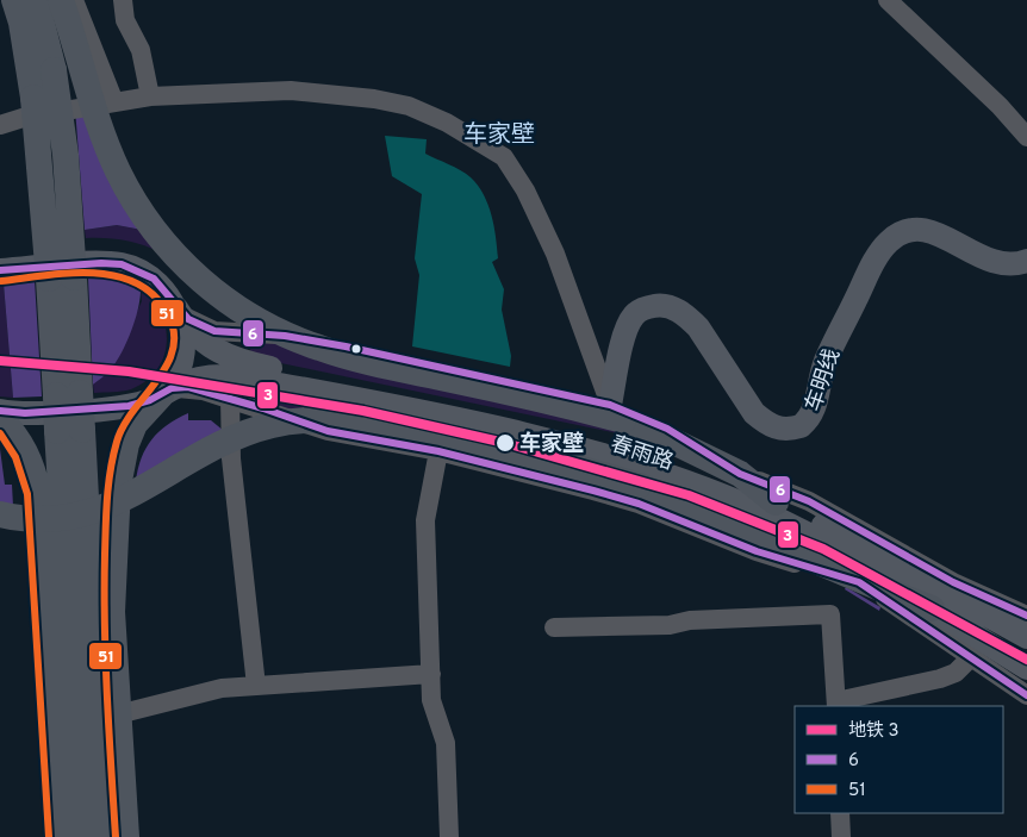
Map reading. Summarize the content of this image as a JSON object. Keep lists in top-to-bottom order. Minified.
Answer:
{"streets":{"main road":["车明线","春雨路"]},"districts":["车家壁"],"places":["车家壁"],"lines":["transit line 6","transit line 51","metro line 3"],"legend":["地铁 3","6","51"]}
